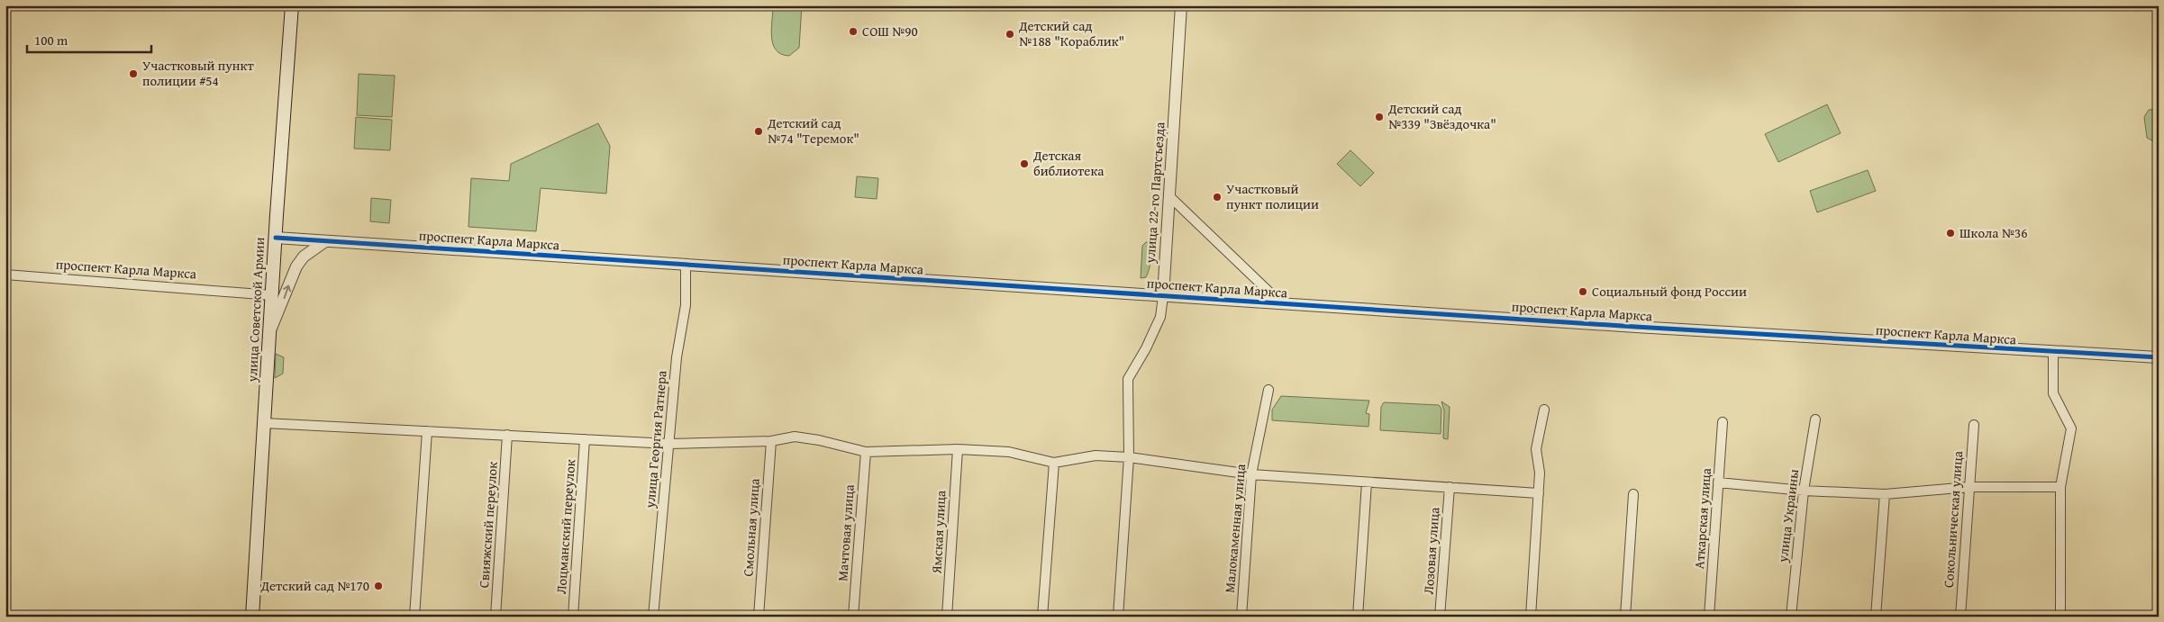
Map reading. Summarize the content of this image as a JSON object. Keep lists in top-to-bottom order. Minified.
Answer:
{"streets":{"main road":["улица Советской Армии"],"street":["улица 22-го Партсъезда","проспект Карла Маркса","улица Георгия Ратнера","улица Украины","Аткарская улица","Сокольническая улица","Свияжский переулок","Лоцманский переулок","Смольная улица","Малокаменная улица","Ямская улица","Мачтовая улица","Лозовая улица"]},"crossings":[["улица 22-го Партсъезда","проспект Карла Маркса"],["проспект Карла Маркса","улица Советской Армии"],["проспект Карла Маркса","улица Георгия Ратнера"]],"places":["СОШ №90","Детский сад №188 \"Кораблик\"","Участковый пункт полиции #54","Детский сад №339 \"Звёздочка\"","Детский сад №74 \"Теремок\"","Детская библиотека","Участковый пункт полиции","Школа №36","Социальный фонд России","Детский сад №170"],"scale_bar":"100 m"}
